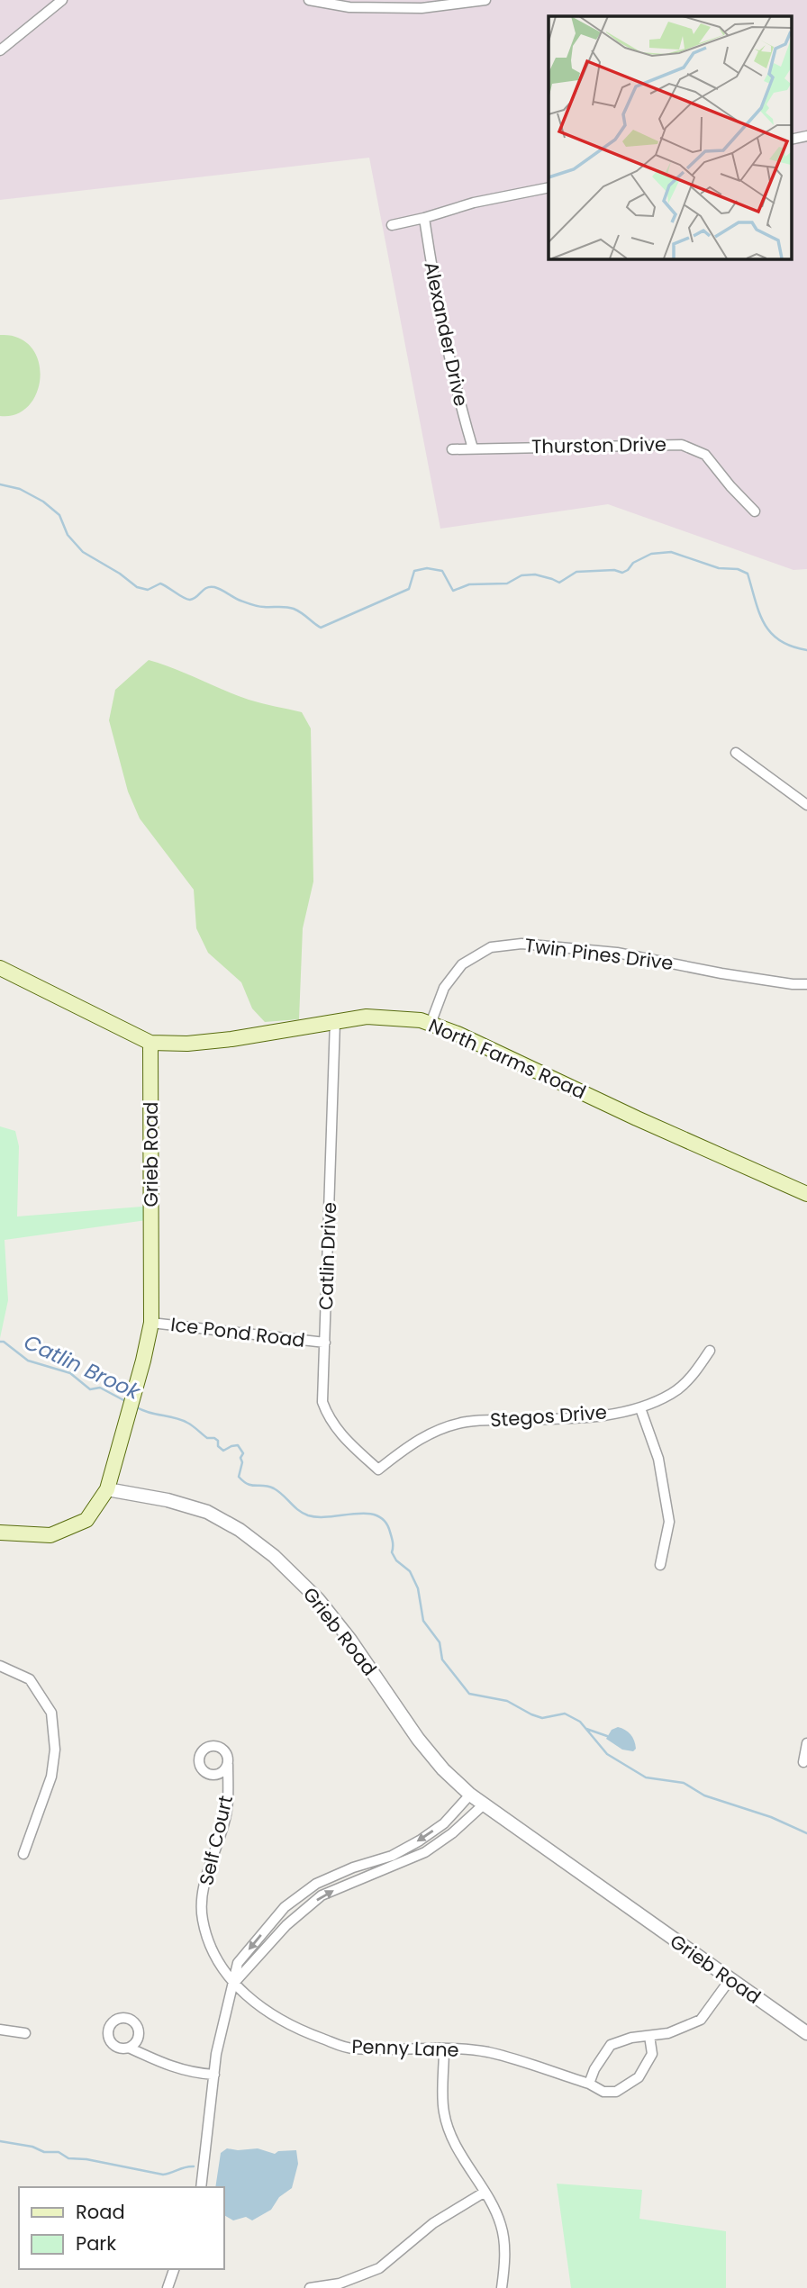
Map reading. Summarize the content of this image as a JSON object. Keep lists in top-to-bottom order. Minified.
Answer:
{"streets":{"main road":["North Farms Road","Grieb Road"],"street":["Alexander Drive","Thurston Drive","Twin Pines Drive","Catlin Drive","Ice Pond Road","Stegos Drive","Self Court","Penny Lane"]},"crossings":[["Alexander Drive","Thurston Drive"],["Twin Pines Drive","North Farms Road"],["North Farms Road","Grieb Road"],["North Farms Road","Catlin Drive"],["Grieb Road","Ice Pond Road"],["Catlin Drive","Ice Pond Road"],["Catlin Drive","Stegos Drive"],["Self Court","Penny Lane"]],"water":["Catlin Brook"],"legend":["Road","Park"]}
